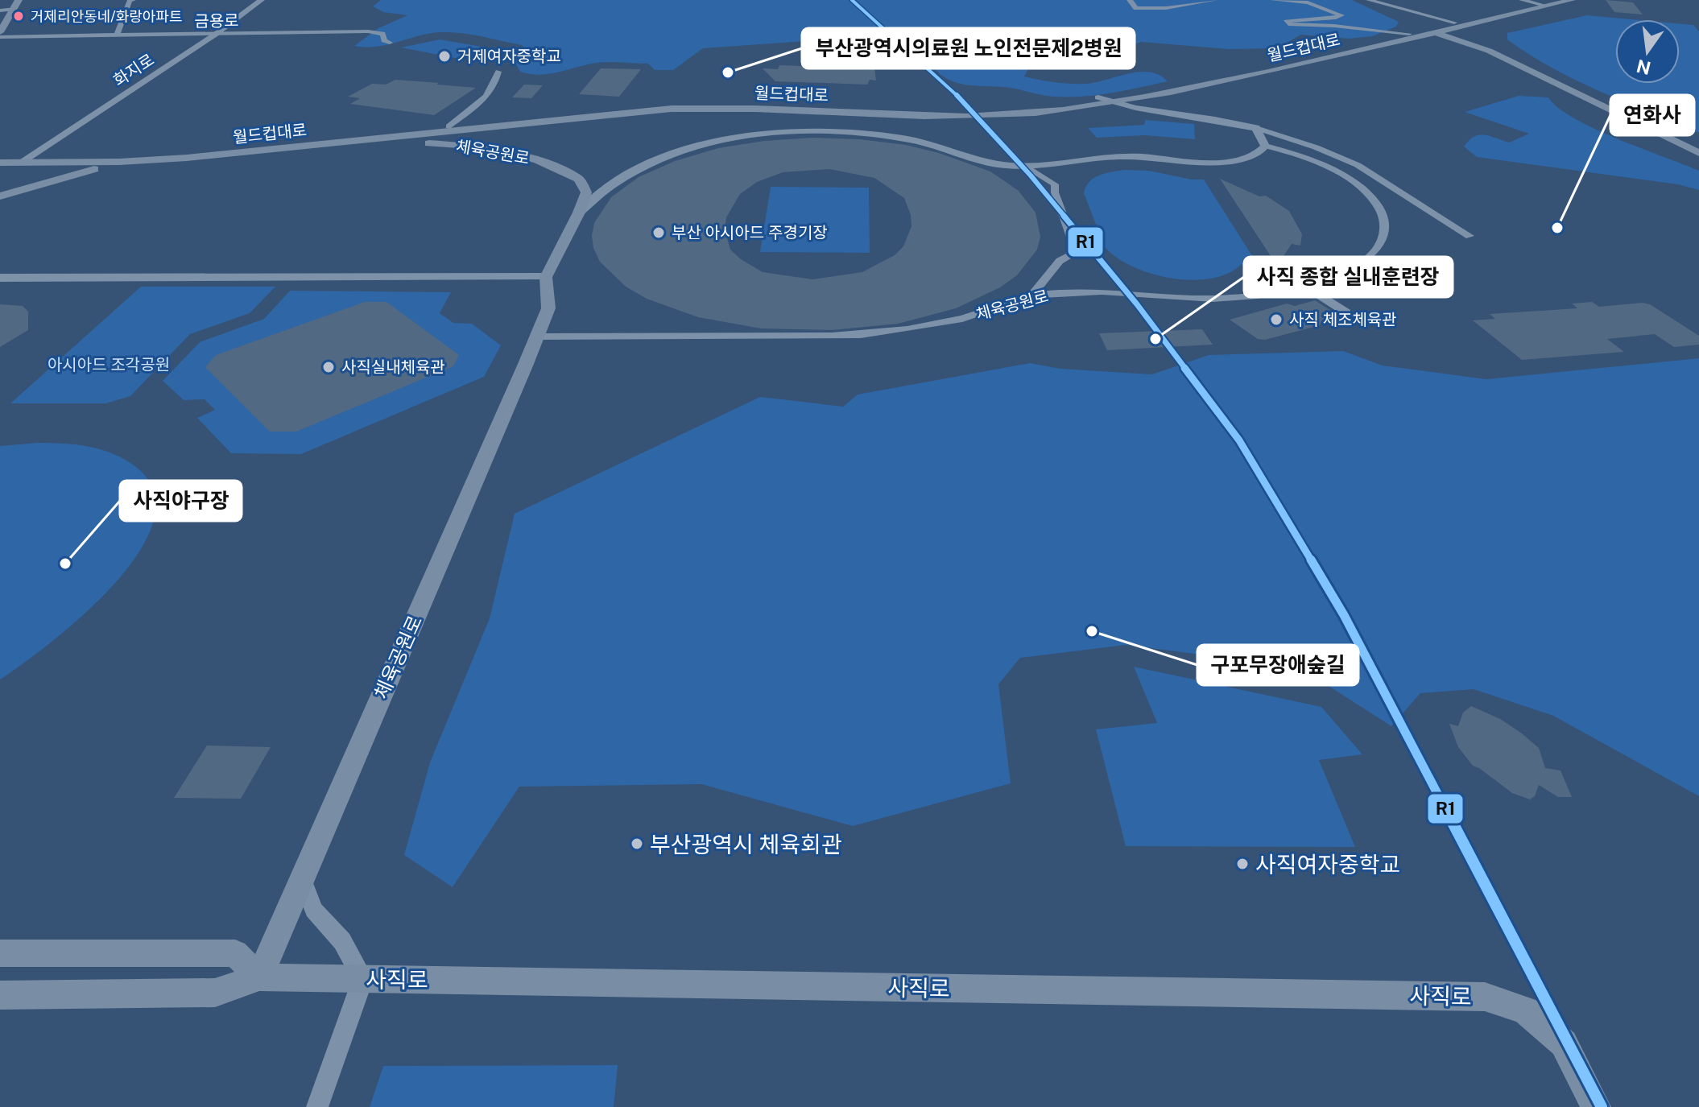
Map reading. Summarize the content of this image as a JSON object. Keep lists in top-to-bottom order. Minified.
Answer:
{"streets":{"main road":["월드컵대로","체육공원로","사직로"],"street":["금용로","화지로"]},"crossings":[["금용로","화지로"],["월드컵대로","화지로"],["월드컵대로","체육공원로"],["체육공원로","사직로"]],"parks":["아시아드 조각공원"],"places":["거제리안동네/화랑아파트","거제여자중학교","부산광역시의료원 노인전문제2병원","연화사","부산 아시아드 주경기장","사직 체조체육관","사직 종합 실내훈련장","사직실내체육관","사직야구장","구포무장애숲길","부산광역시 체육회관","사직여자중학교"],"lines":["transit line R1"],"north":"bottom"}
